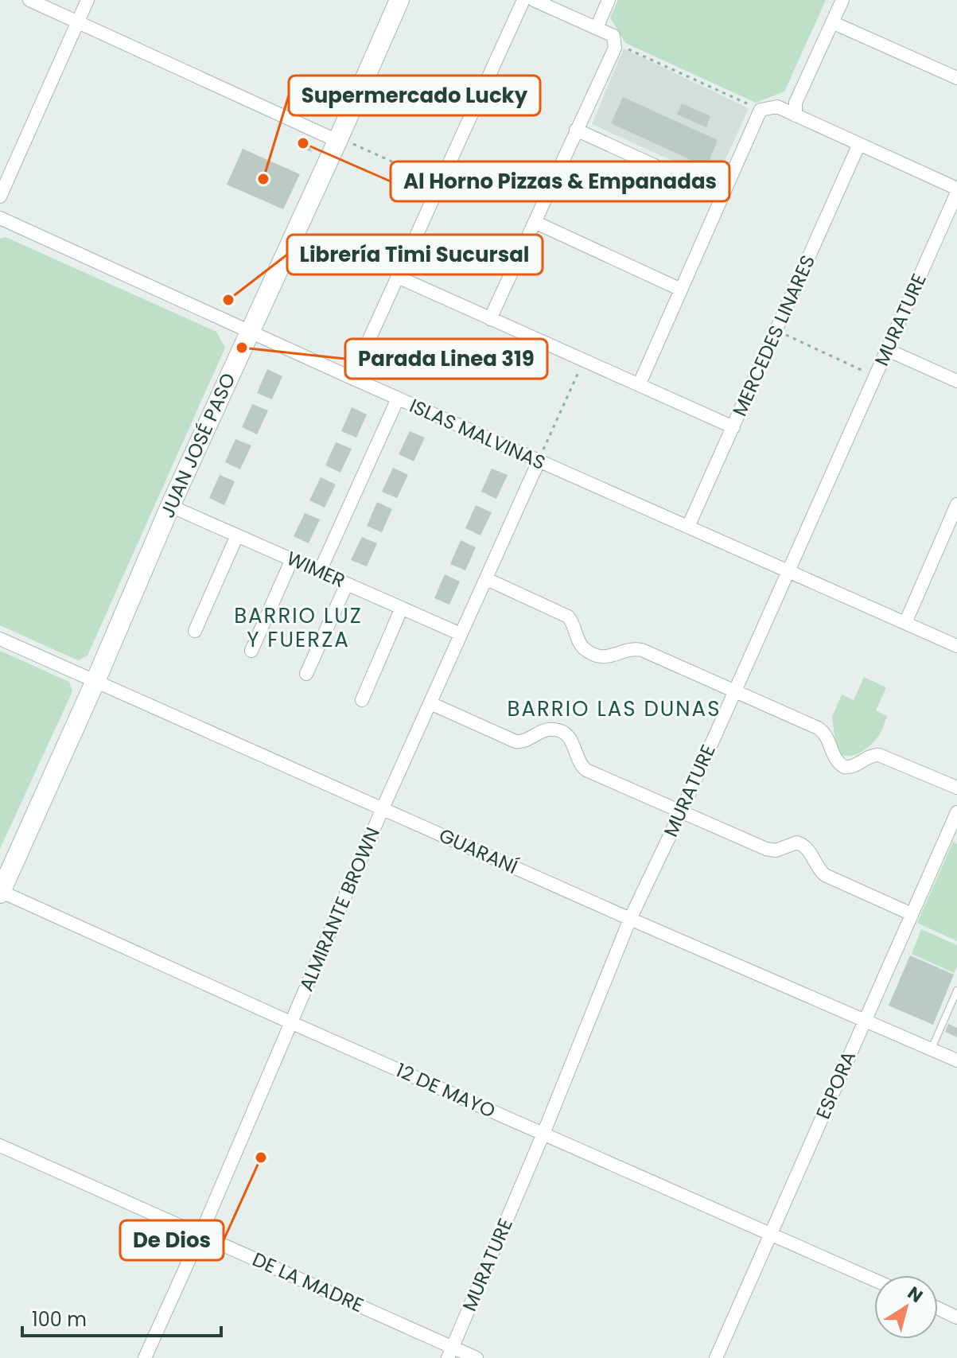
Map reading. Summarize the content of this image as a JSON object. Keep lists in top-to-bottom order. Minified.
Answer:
{"streets":{"main road":["JUAN JOSÉ PASO"],"street":["MURATURE","MERCEDES LINARES","ISLAS MALVINAS","WIMER","GUARANÍ","ALMIRANTE BROWN","ESPORA","12 DE MAYO","DE LA MADRE"]},"crossings":[["MURATURE","ISLAS MALVINAS"],["MURATURE","GUARANÍ"],["MURATURE","12 DE MAYO"],["MURATURE","DE LA MADRE"],["MERCEDES LINARES","ISLAS MALVINAS"],["ISLAS MALVINAS","JUAN JOSÉ PASO"],["ISLAS MALVINAS","ALMIRANTE BROWN"],["JUAN JOSÉ PASO","WIMER"],["JUAN JOSÉ PASO","GUARANÍ"],["JUAN JOSÉ PASO","12 DE MAYO"],["WIMER","ALMIRANTE BROWN"],["GUARANÍ","ALMIRANTE BROWN"],["GUARANÍ","ESPORA"],["ALMIRANTE BROWN","12 DE MAYO"],["ALMIRANTE BROWN","DE LA MADRE"],["ESPORA","12 DE MAYO"]],"districts":["BARRIO LUZ Y FUERZA","BARRIO LAS DUNAS"],"places":["Al Horno Pizzas & Empanadas","Supermercado Lucky","Librería Timi Sucursal","Parada Linea 319","De Dios"],"scale_bar":"100 m","north":"top right"}
